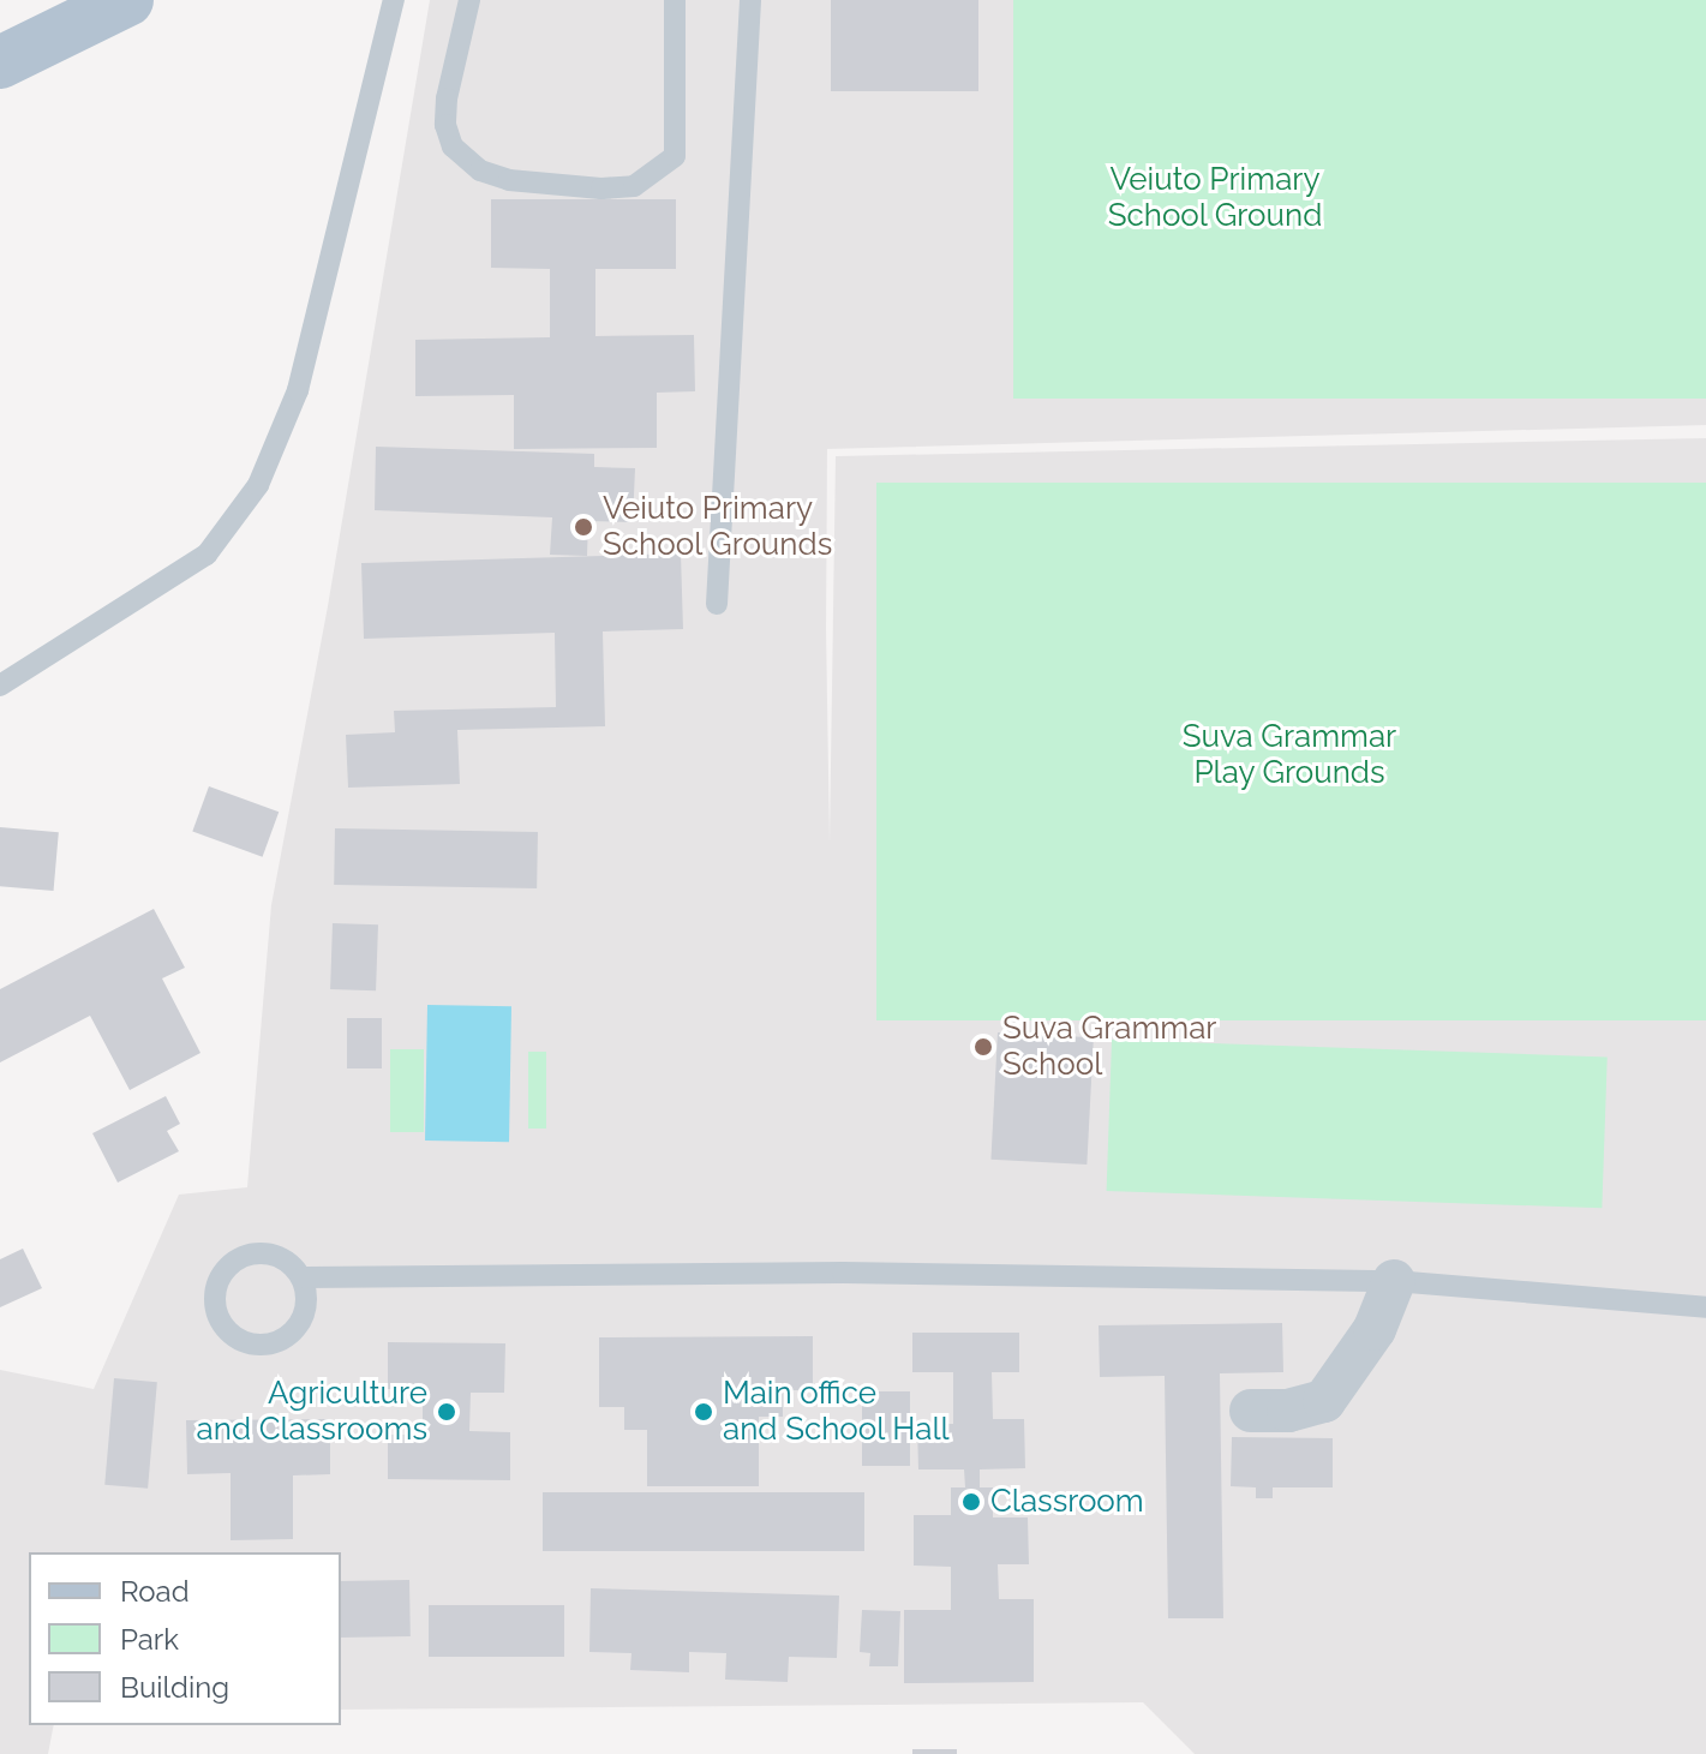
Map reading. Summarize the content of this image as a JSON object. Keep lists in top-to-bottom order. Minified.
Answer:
{"parks":["Veiuto Primary School Ground","Suva Grammar Play Grounds"],"places":["Veiuto Primary School Grounds","Suva Grammar School","Agriculture and Classrooms","Main office and School Hall","Classroom"],"legend":["Road","Park","Building"]}
